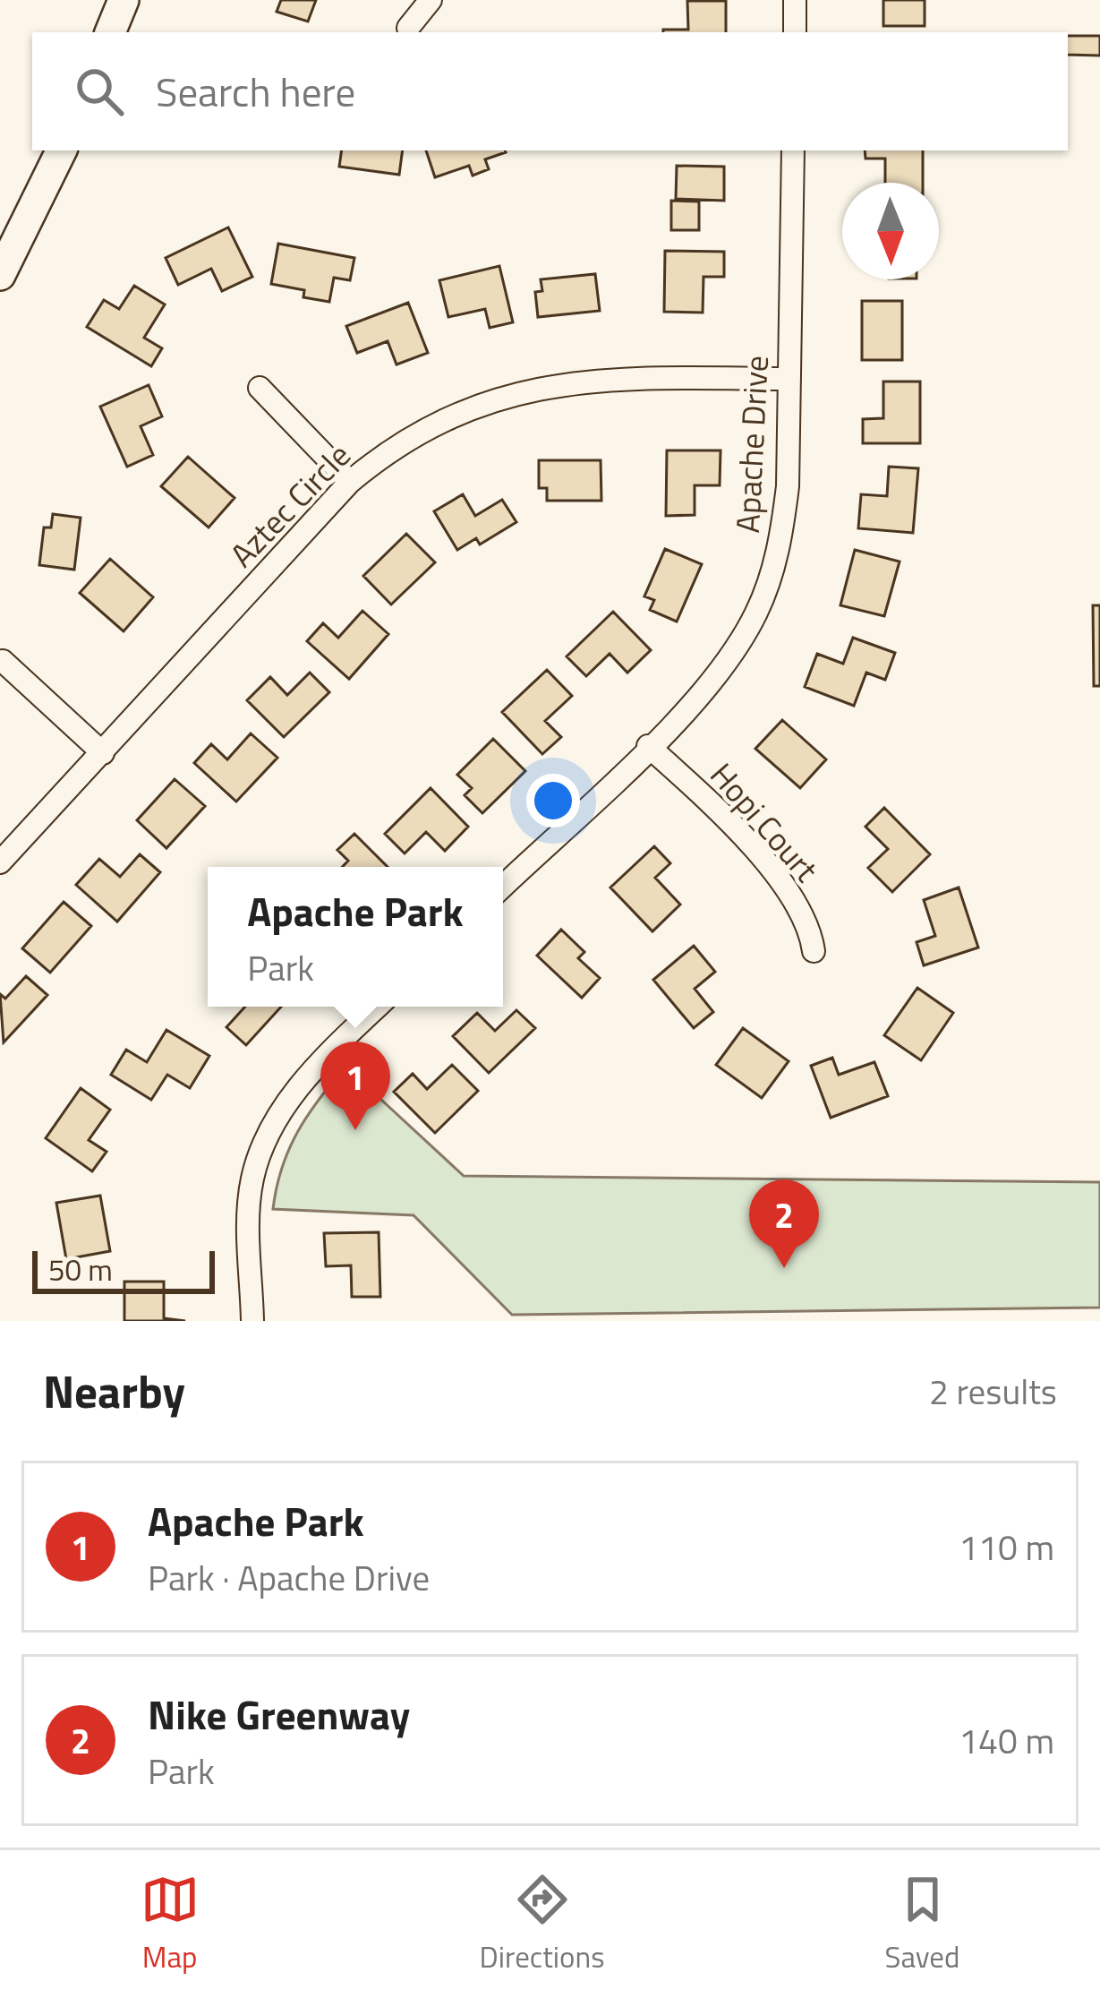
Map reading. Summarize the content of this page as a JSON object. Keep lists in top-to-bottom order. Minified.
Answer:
{"streets":{"street":["Apache Drive","Aztec Circle","Hopi Court"]},"crossings":[["Apache Drive","Aztec Circle"],["Apache Drive","Hopi Court"]],"scale_bar":"50 m","north":"bottom","page":{"search":"Search here","popup":["Apache Park","Park"],"pins":["1","2"],"scale":"50 m","heading":["Nearby","2 results"],"list":[{"mark":"1","name":"Apache Park","note":"Park · Apache Drive","value":"110 m"},{"mark":"2","name":"Nike Greenway","note":"Park","value":"140 m"}],"nav":["Map","Directions","Saved"]}}
